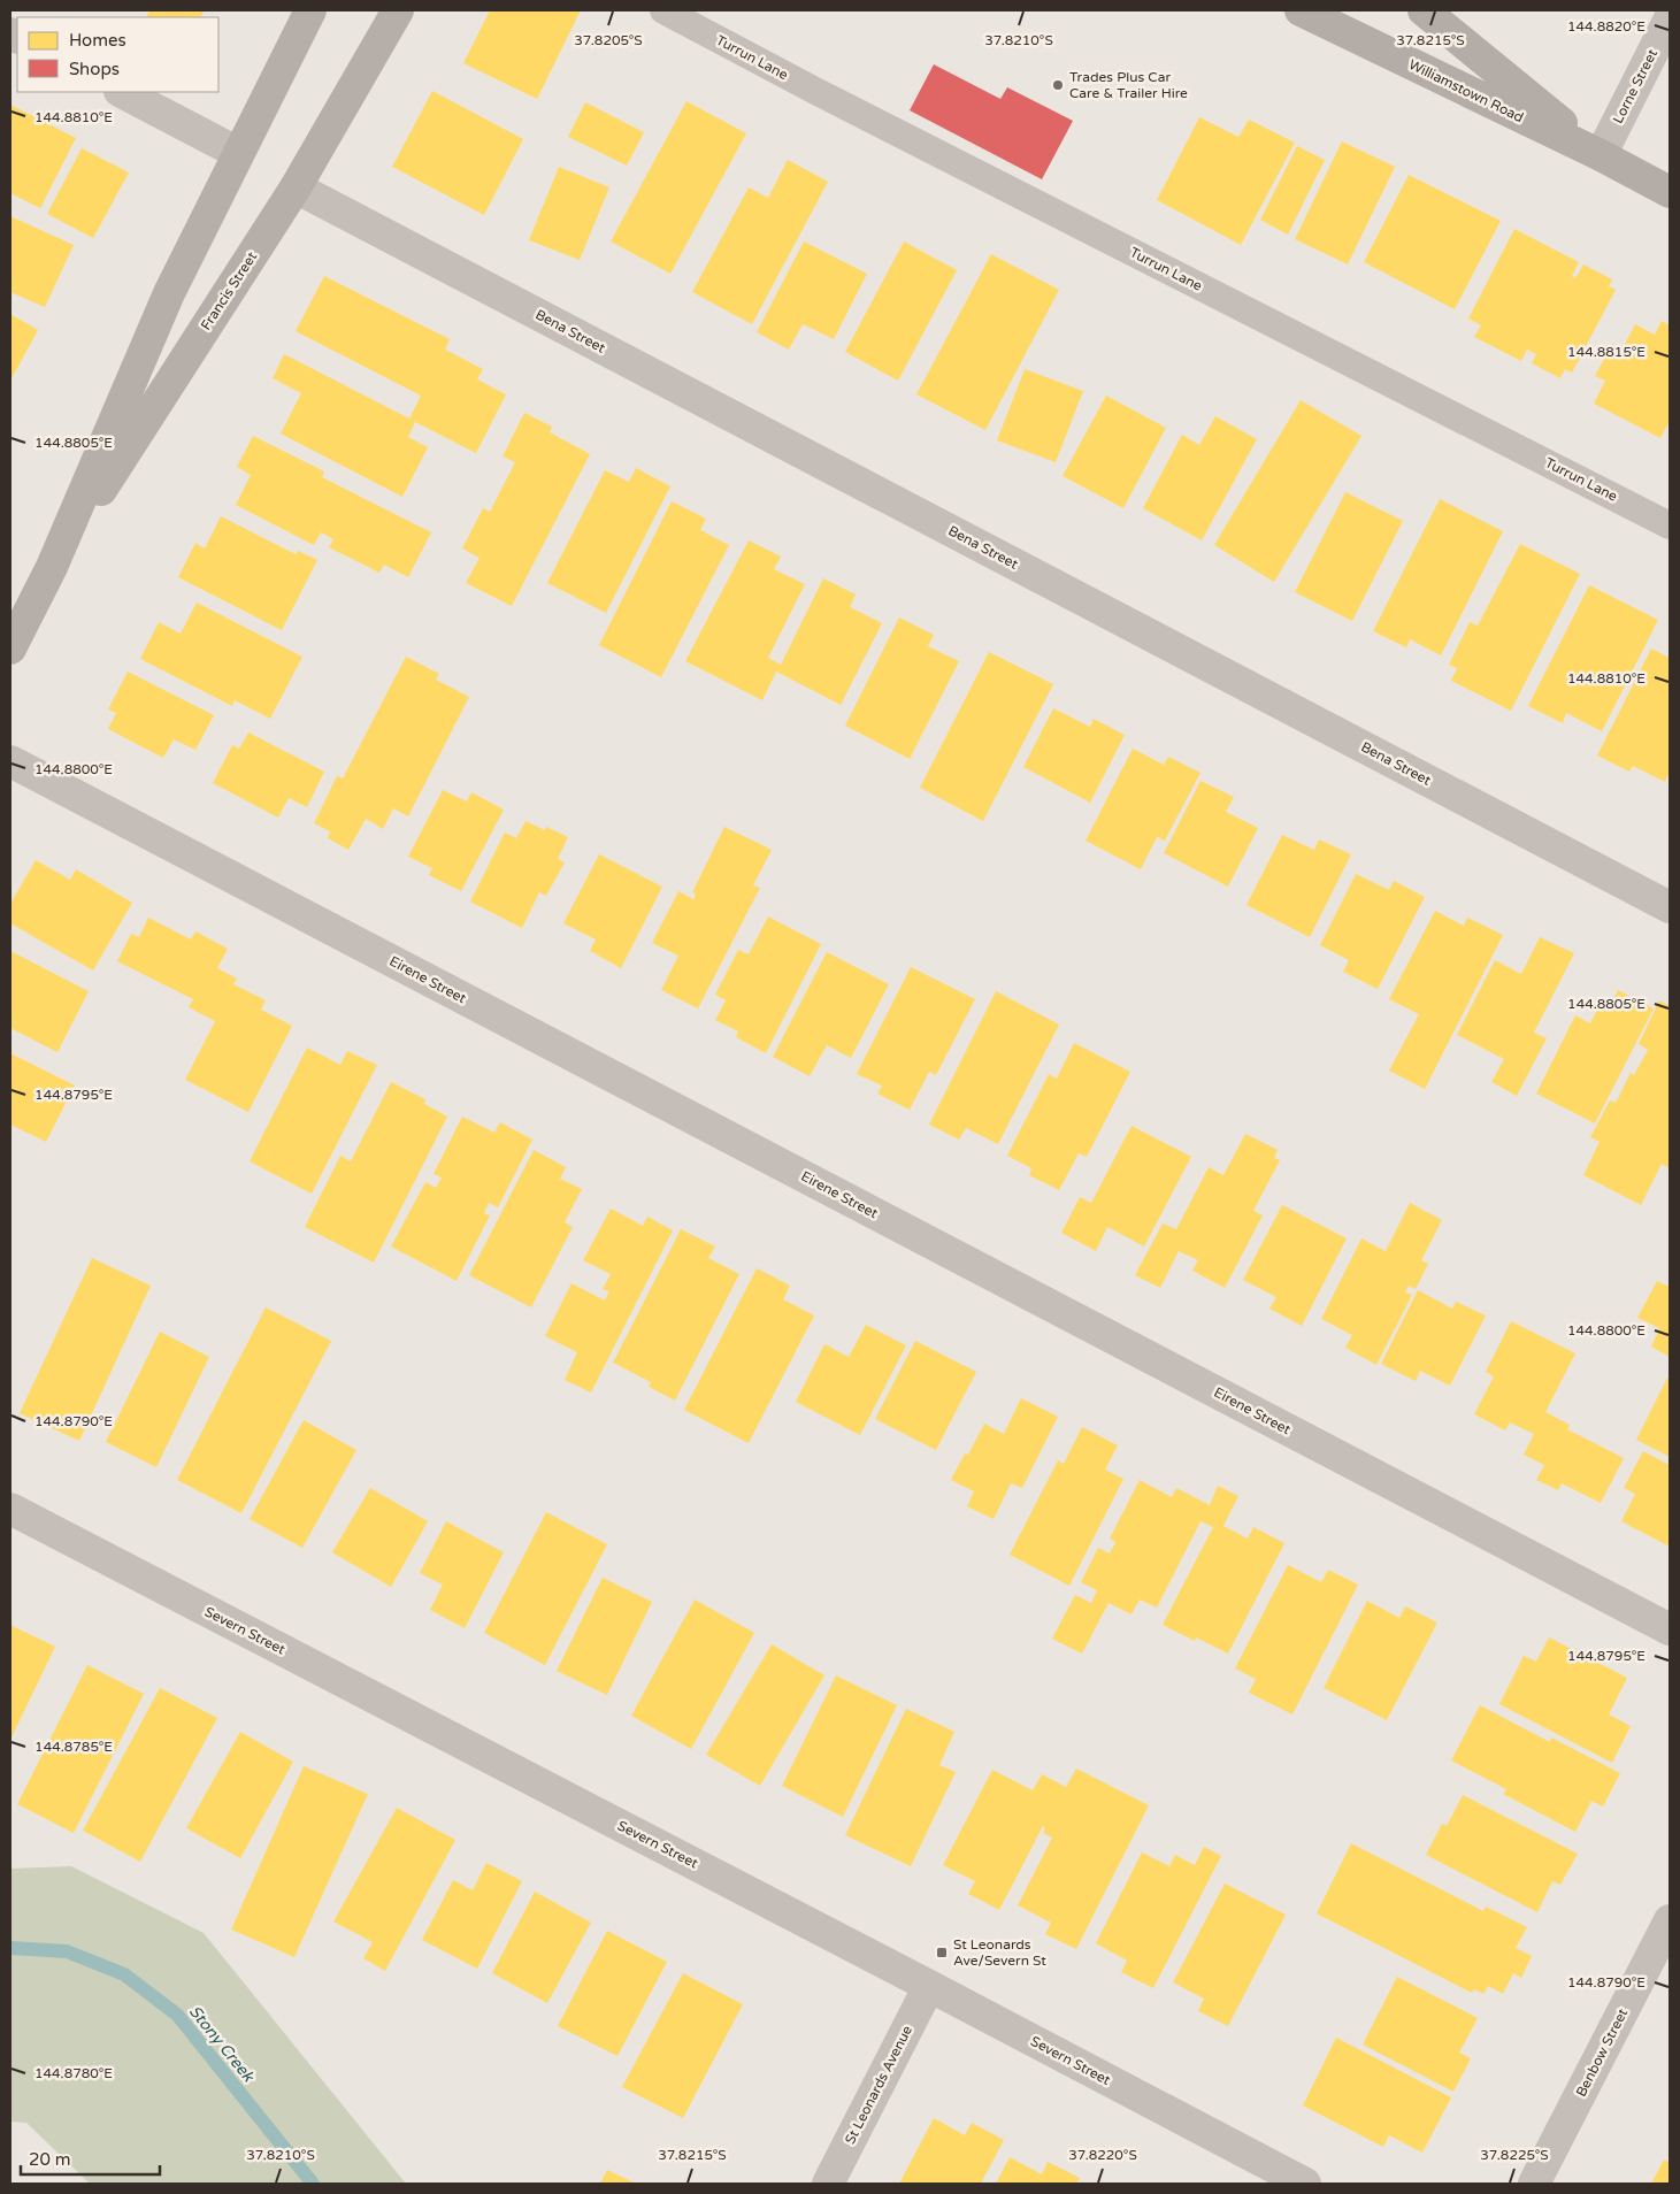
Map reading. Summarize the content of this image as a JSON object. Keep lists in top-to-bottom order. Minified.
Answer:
{"streets":{"main road":["Williamstown Road","Francis Street"],"street":["Lorne Street","Bena Street","Eirene Street","Severn Street","Benbow Street","St Leonards Avenue"],"lane":["Turrun Lane"]},"crossings":[["Lorne Street","Williamstown Road"],["Francis Street","Bena Street"],["Severn Street","St Leonards Avenue"]],"water":["Stony Creek"],"places":{"other":["Trades Plus Car Care & Trailer Hire"],"transit":["St Leonards Ave/Severn St"]},"legend":["Homes","Shops"],"scale_bar":"20 m","coordinates":["144.8820°E","37.8205°S","37.8210°S","37.8215°S","144.8810°E","144.8815°E","144.8805°E","144.8800°E","144.8795°E","144.8790°E","144.8785°E","144.8780°E","37.8220°S","37.8225°S"]}
